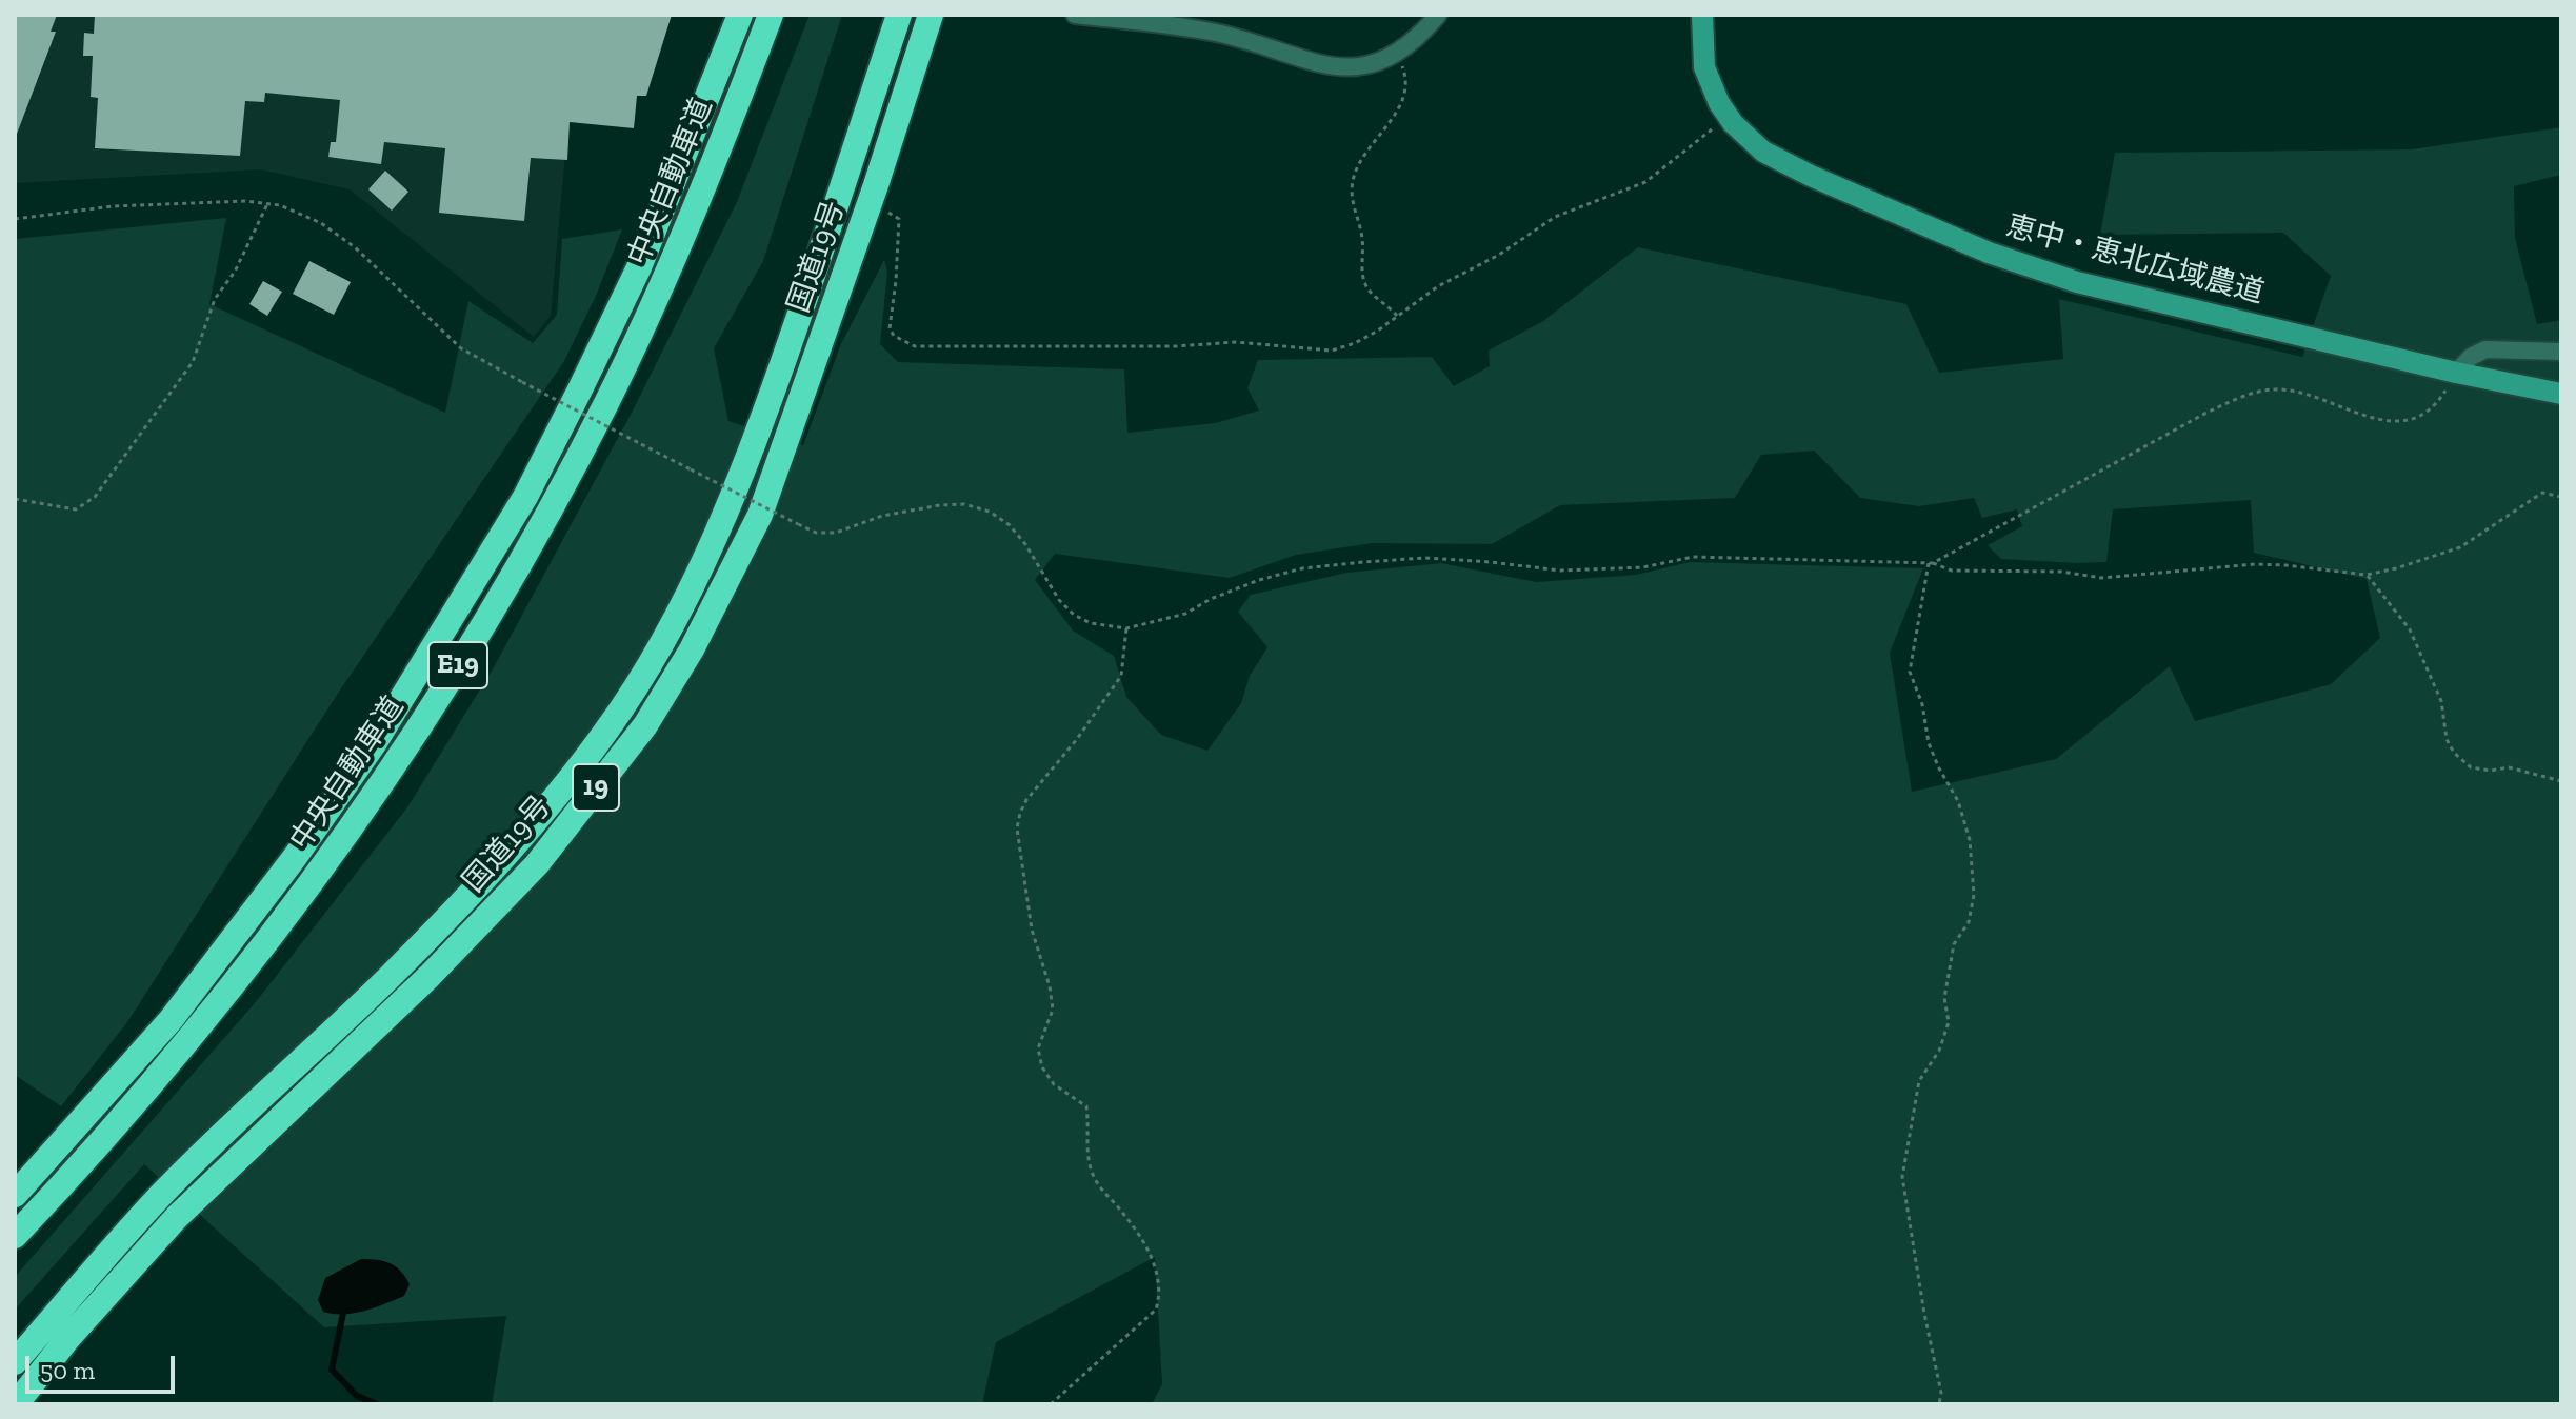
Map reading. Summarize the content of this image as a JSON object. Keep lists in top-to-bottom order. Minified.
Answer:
{"streets":{"highway":["中央自動車道","国道19号","E19","19"],"street":["恵中・恵北広域農道"]},"scale_bar":"50 m"}
